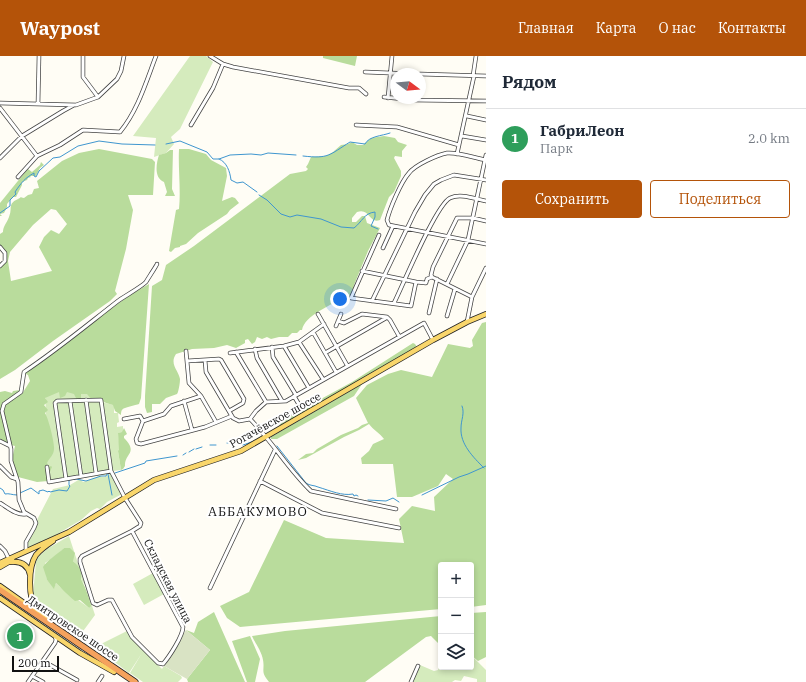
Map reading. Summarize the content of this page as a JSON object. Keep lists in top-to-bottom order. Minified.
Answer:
{"streets":{"highway":["Дмитровское шоссе"],"main road":["Рогачёвское шоссе"],"street":["Складская улица"]},"crossings":[["Рогачёвское шоссе","Складская улица"]],"districts":["АББАКУМОВО"],"scale_bar":"200 m","north":"right","page":{"header":"Waypost","nav":["Главная","Карта","О нас","Контакты"],"heading":"Рядом","list":[{"mark":"1","name":"ГабриЛеон","note":"Парк","value":"2.0 km"}],"buttons":["Сохранить","Поделиться"],"map_buttons":["+","−"],"pins":"1","scale":"200 m"}}
